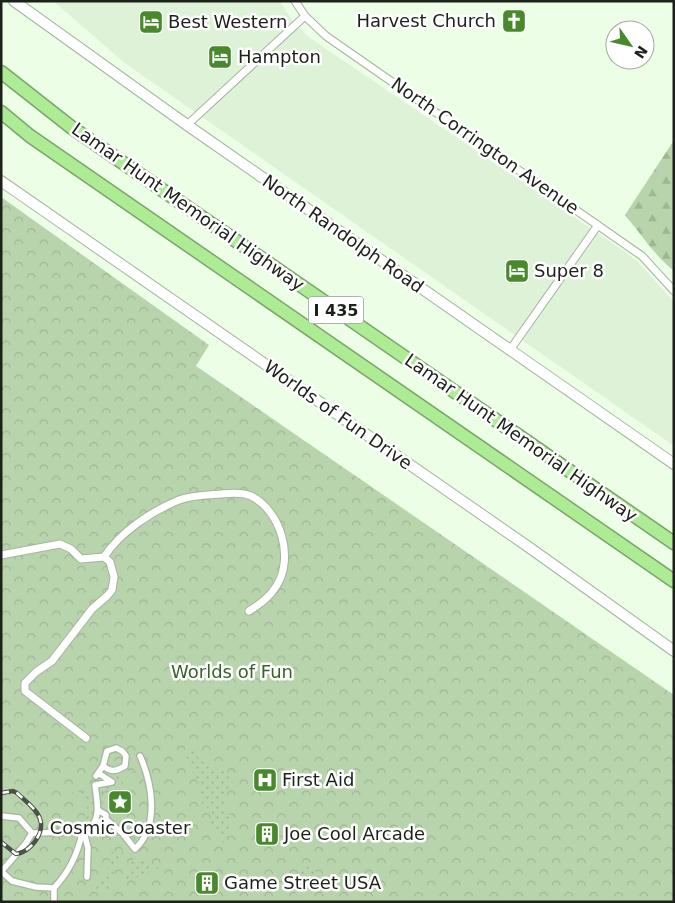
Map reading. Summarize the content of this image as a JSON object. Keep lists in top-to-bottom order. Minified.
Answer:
{"streets":{"highway":["Lamar Hunt Memorial Highway","I 435"],"main road":["North Randolph Road","Worlds of Fun Drive"],"street":["North Corrington Avenue"]},"parks":["Worlds of Fun"],"places":{"church":["Harvest Church"],"hotel":["Best Western","Hampton","Super 8"],"hospital":["First Aid"],"place":["Cosmic Coaster"],"building":["Joe Cool Arcade","Game Street USA"]},"north":"bottom right"}
